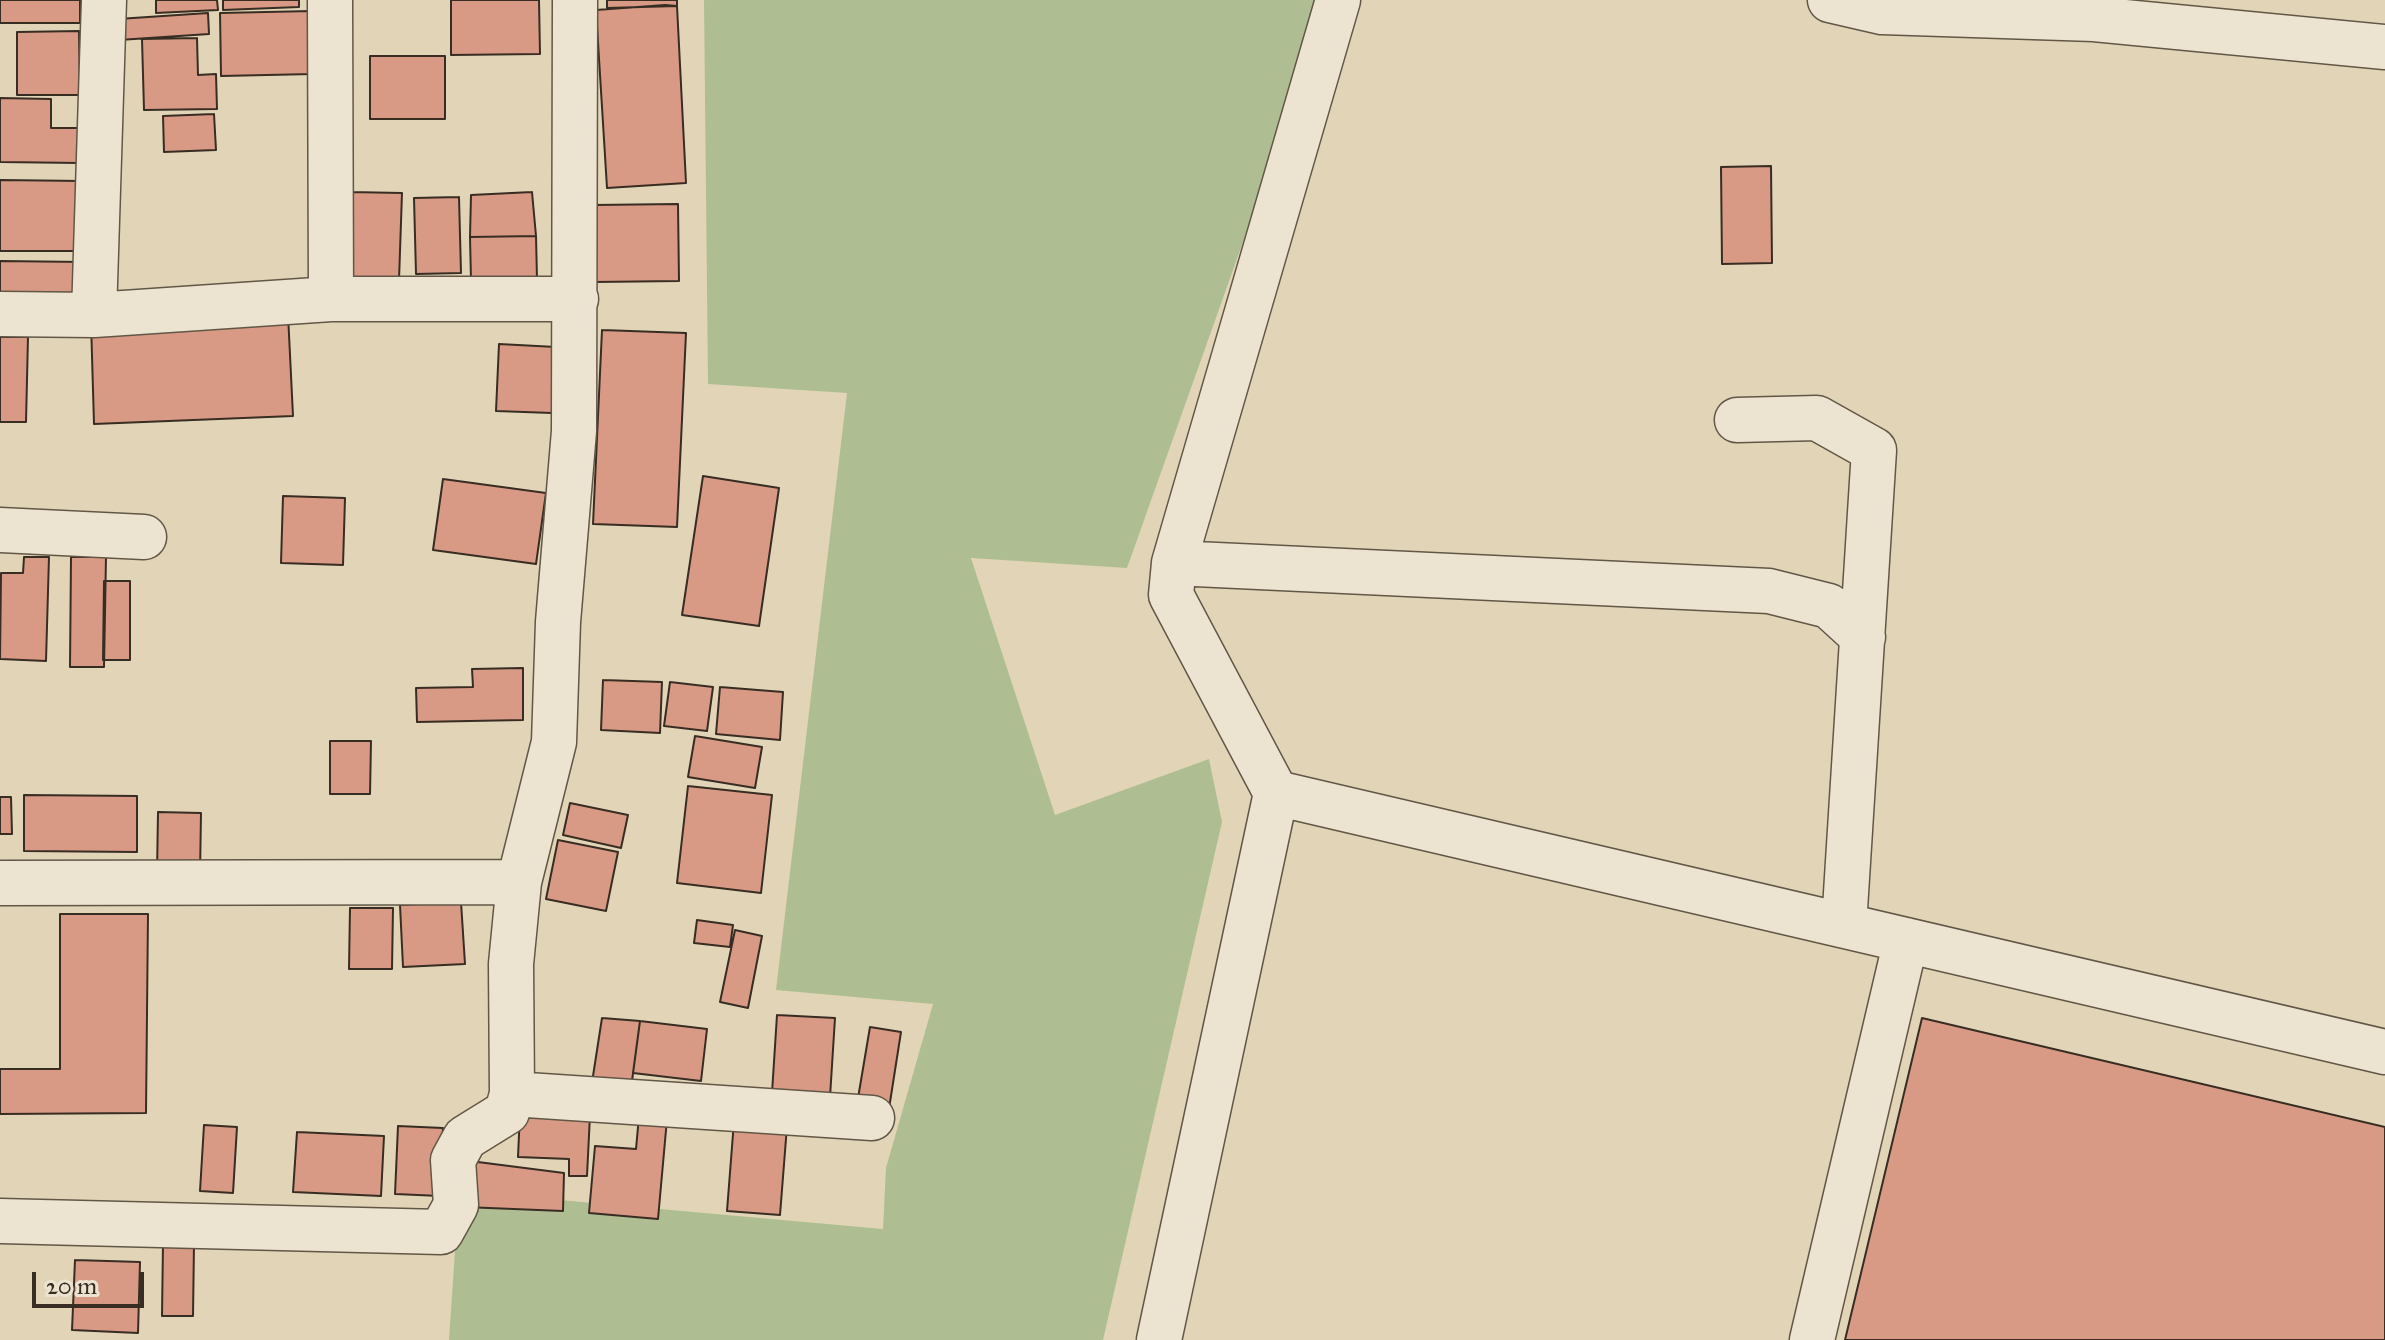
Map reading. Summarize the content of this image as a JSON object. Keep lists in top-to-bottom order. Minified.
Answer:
{"scale_bar":"20 m"}
